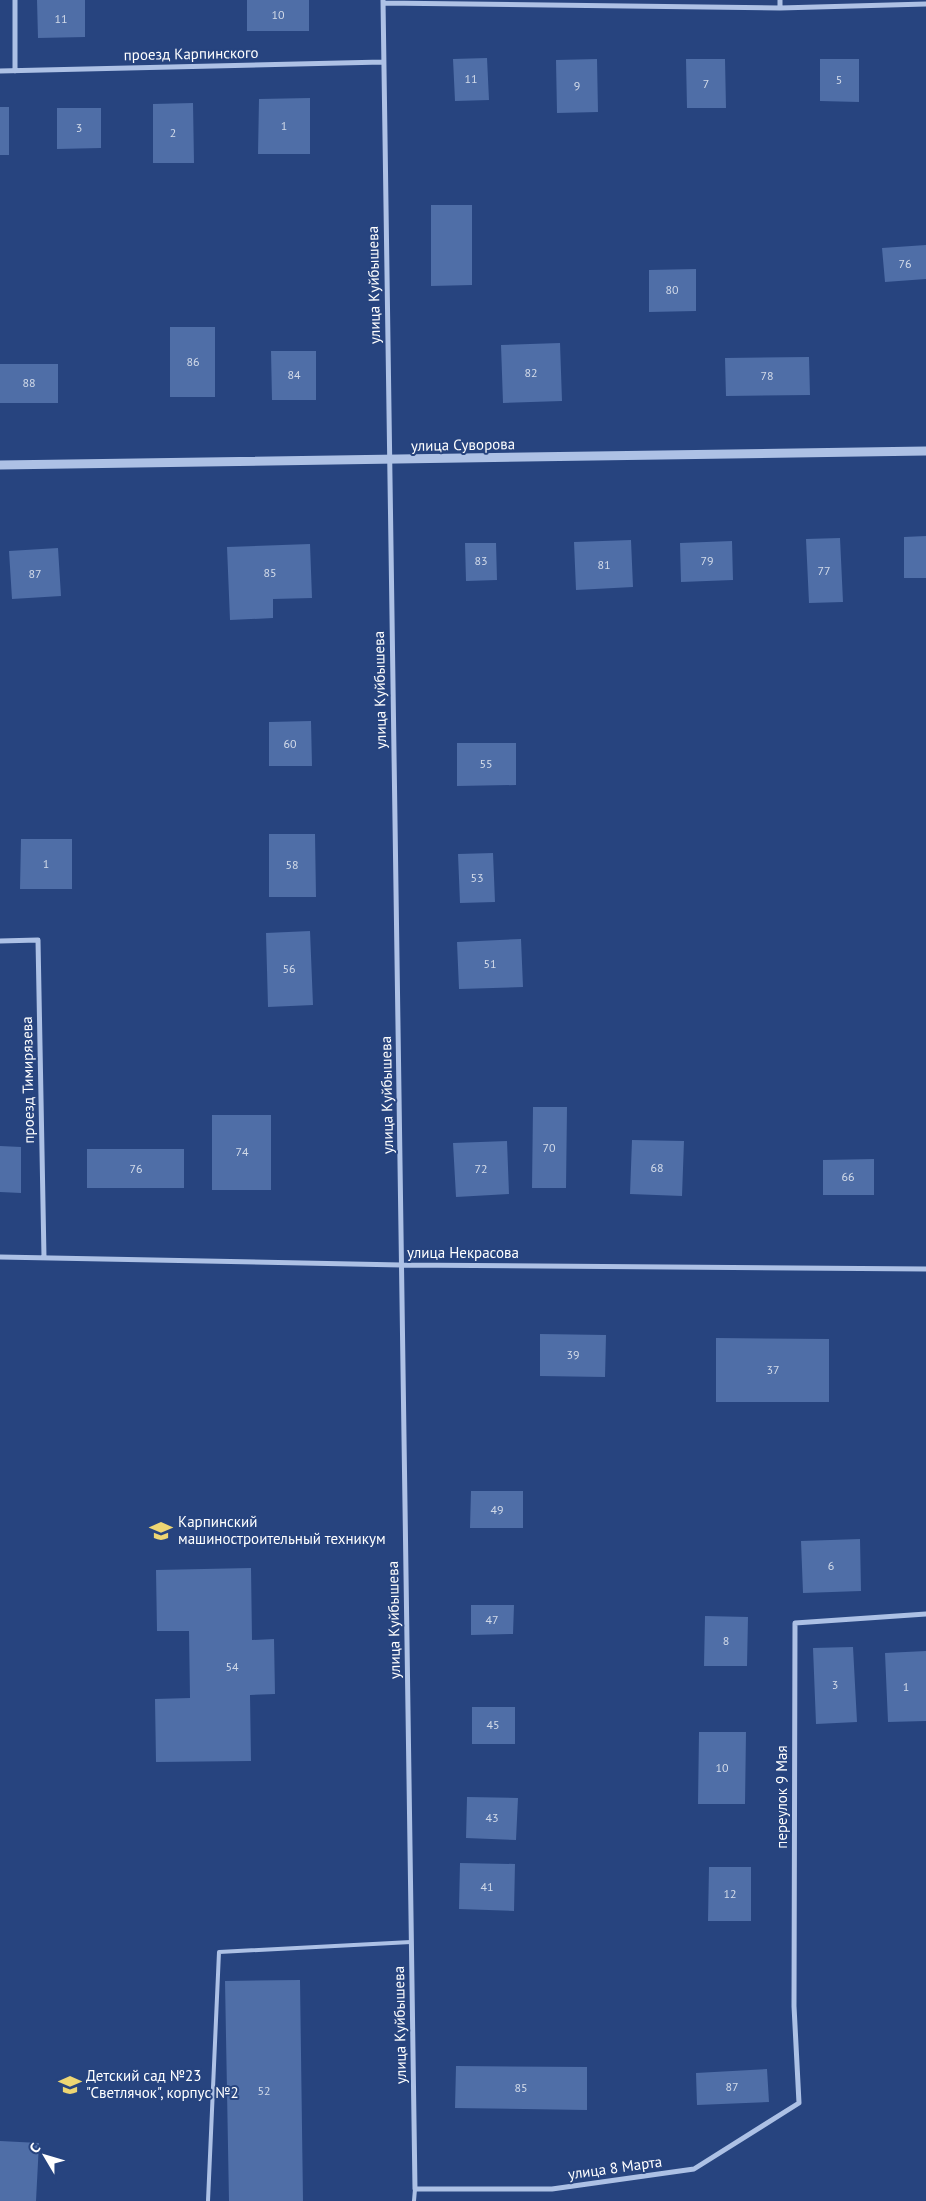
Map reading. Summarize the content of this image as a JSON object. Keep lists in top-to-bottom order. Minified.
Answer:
{"streets":{"street":["проезд Карпинского","улица Куйбышева","улица Суворова","проезд Тимирязева","улица Некрасова","переулок 9 Мая","улица 8 Марта"]},"crossings":[["проезд Карпинского","улица Куйбышева"],["улица Куйбышева","улица Суворова"],["улица Куйбышева","улица Некрасова"],["улица Куйбышева","улица 8 Марта"],["проезд Тимирязева","улица Некрасова"],["переулок 9 Мая","улица 8 Марта"]],"places":{"school or university":["Карпинский машиностроительный техникум","Детский сад №23 \"Светлячок\", корпус №2"]},"house_numbers":["10","11","11","5","7","9","1","3","2","76","80","86","82","84","78","88","83","79","81","77","85","87","60","55","1","58","53","51","56","70","74","68","76","72","66","39","37","49","6","47","8","54","3","1","45","10","43","41","12","87","85","52"],"north":"top left"}
